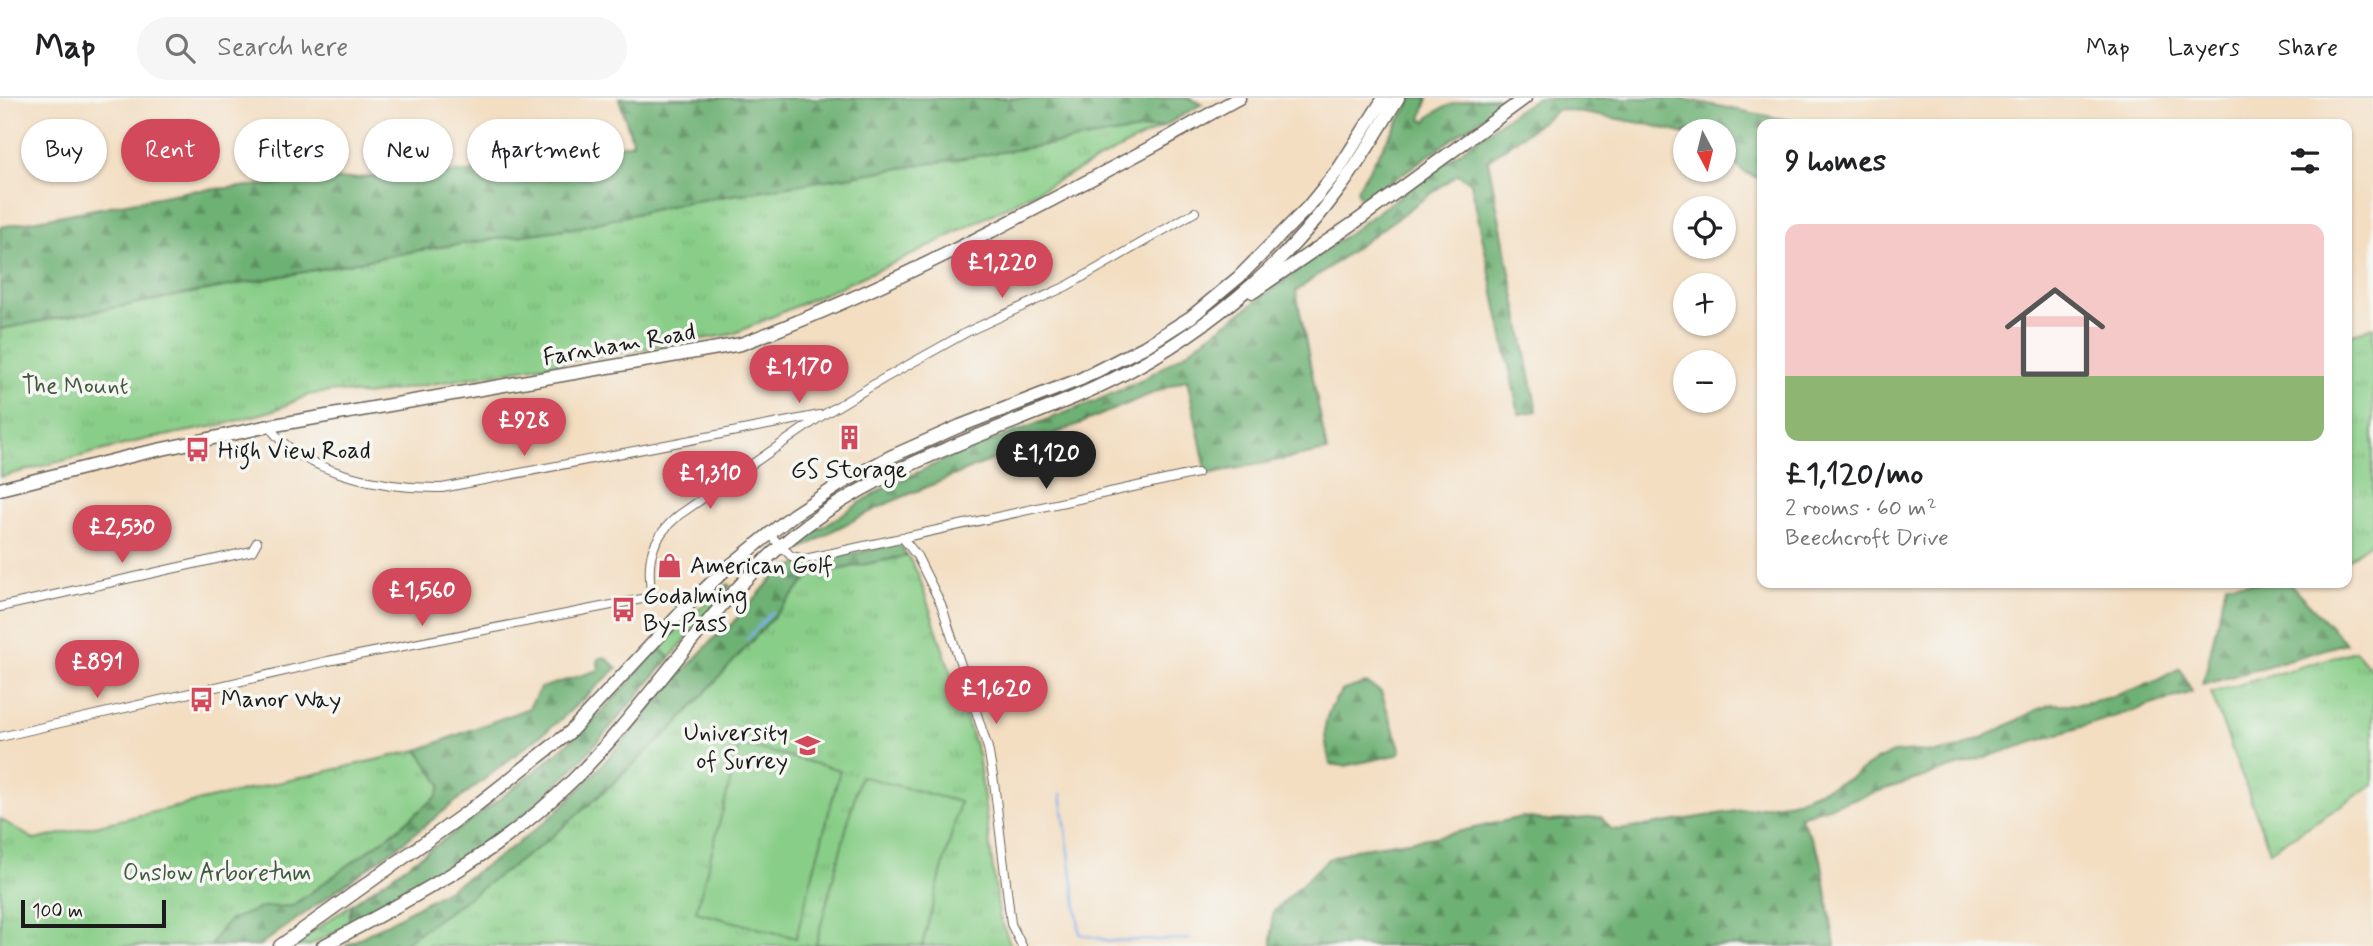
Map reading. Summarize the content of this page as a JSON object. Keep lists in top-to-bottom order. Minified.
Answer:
{"streets":{"main road":["Farnham Road"]},"parks":["The Mount","Onslow Arboretum"],"places":{"building":["GS Storage"],"bus stop":["High View Road","Godalming By-Pass","Manor Way"],"shop":["American Golf"],"school or university":["University of Surrey"]},"scale_bar":"100 m","north":"bottom","page":{"header":"Map","search":"Search here","nav":["Map","Layers","Share"],"map_buttons":["+","−"],"chip":["Buy","Rent","Filters","New","Apartment"],"heading":"9 homes","list":[{"name":"£1,120/mo","note":"2 rooms · 60 m² · Beechcroft Drive"}],"price":["£1,220","£1,170","£928","£1,120","£1,310","£2,530","£1,560","£891","£1,620"],"scale":"100 m"}}
